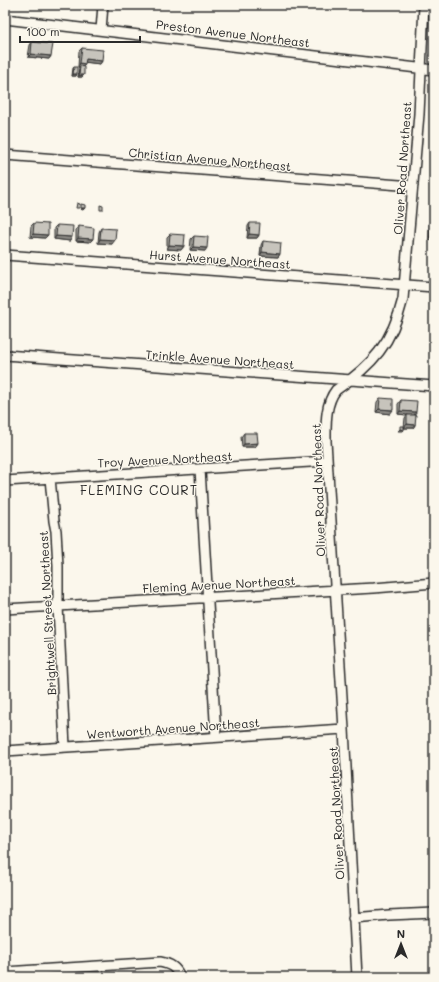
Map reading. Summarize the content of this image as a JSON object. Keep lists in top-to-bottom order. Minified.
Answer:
{"streets":{"street":["Preston Avenue Northeast","Christian Avenue Northeast","Oliver Road Northeast","Hurst Avenue Northeast","Trinkle Avenue Northeast","Troy Avenue Northeast","Fleming Avenue Northeast","Brightwell Street Northeast","Wentworth Avenue Northeast"]},"crossings":[["Preston Avenue Northeast","Oliver Road Northeast"],["Christian Avenue Northeast","Oliver Road Northeast"],["Oliver Road Northeast","Hurst Avenue Northeast"],["Oliver Road Northeast","Trinkle Avenue Northeast"],["Oliver Road Northeast","Troy Avenue Northeast"],["Oliver Road Northeast","Fleming Avenue Northeast"],["Oliver Road Northeast","Wentworth Avenue Northeast"],["Troy Avenue Northeast","Brightwell Street Northeast"],["Fleming Avenue Northeast","Brightwell Street Northeast"],["Brightwell Street Northeast","Wentworth Avenue Northeast"]],"districts":["FLEMING COURT"],"scale_bar":"100 m","north":"top"}
